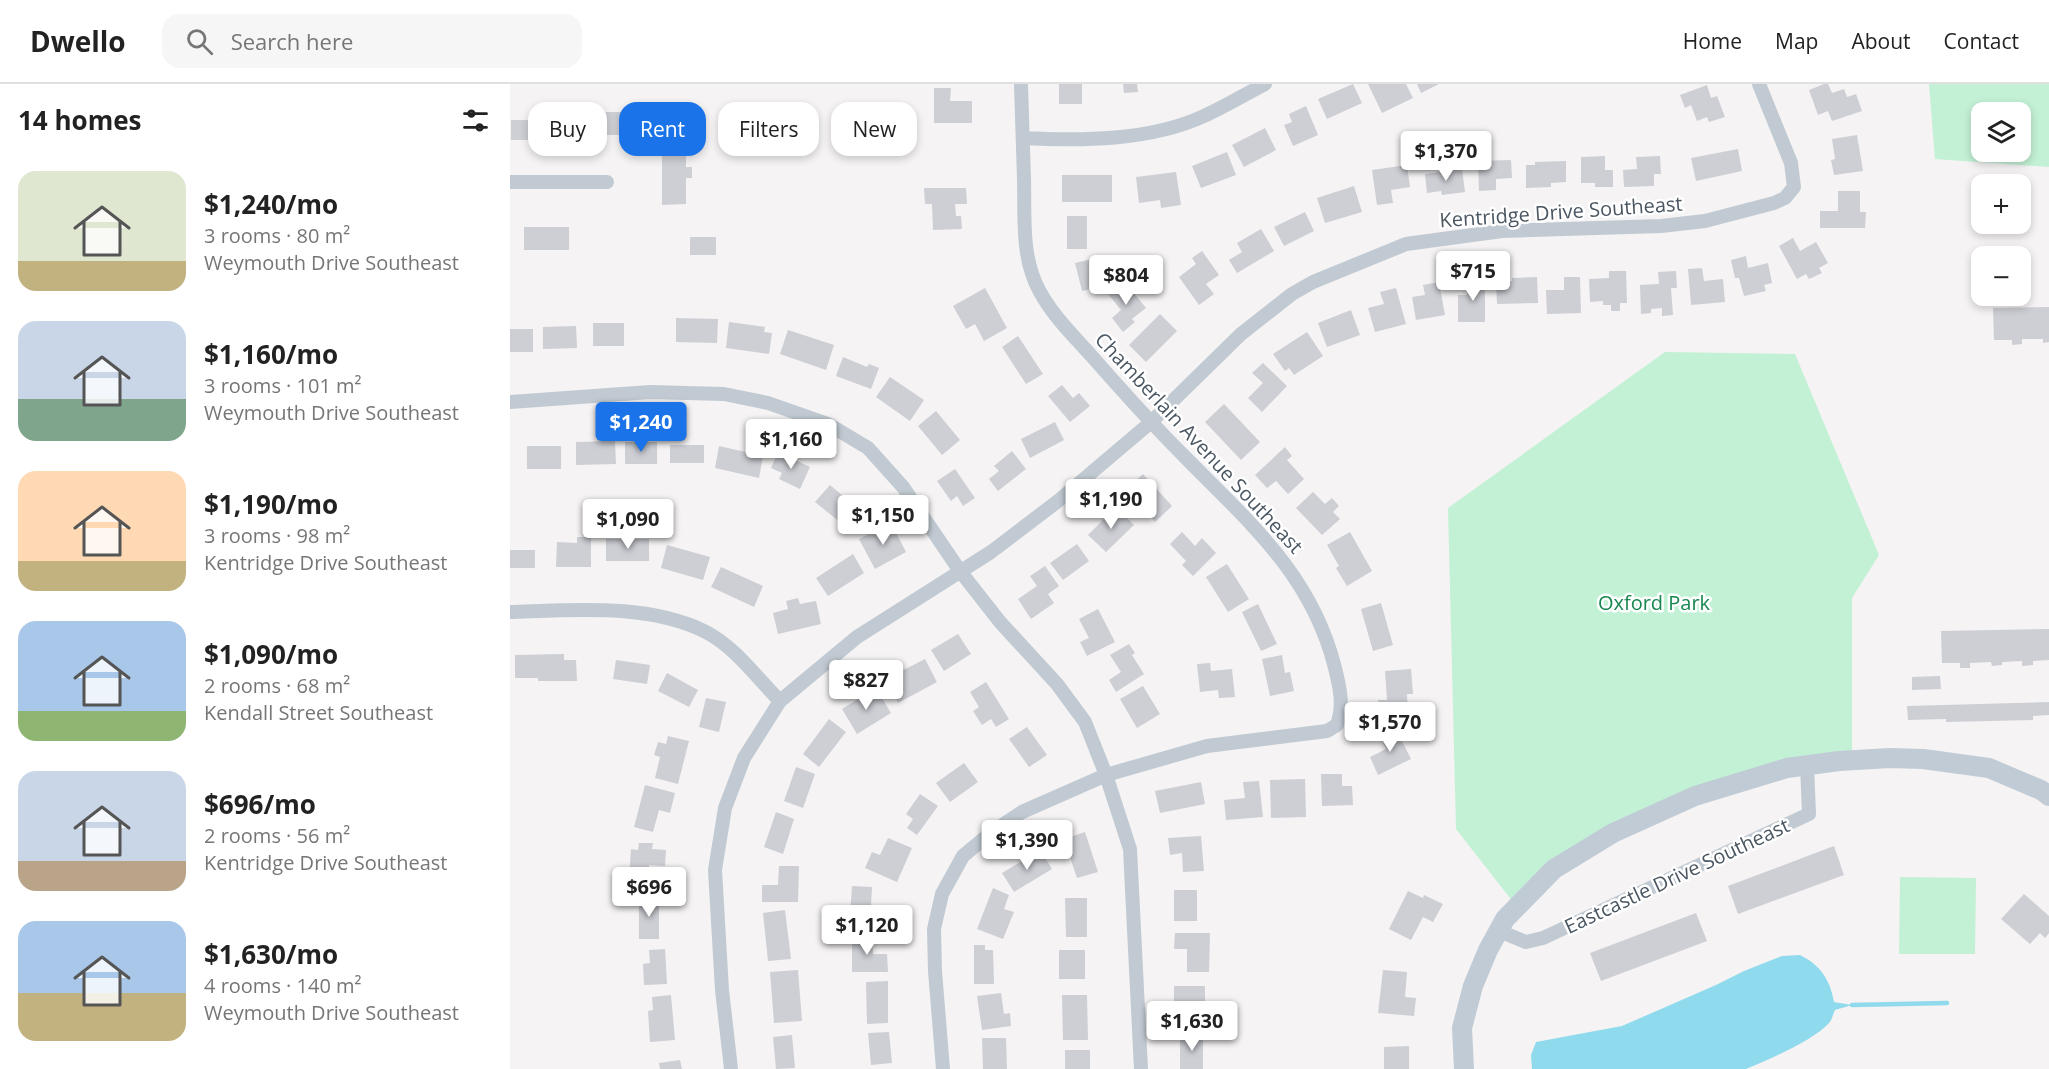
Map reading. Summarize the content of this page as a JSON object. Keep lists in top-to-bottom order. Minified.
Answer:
{"streets":{"street":["Kentridge Drive Southeast","Chamberlain Avenue Southeast","Eastcastle Drive Southeast"]},"crossings":[["Kentridge Drive Southeast","Chamberlain Avenue Southeast"]],"parks":["Oxford Park"],"page":{"header":"Dwello","search":"Search here","nav":["Home","Map","About","Contact"],"heading":"14 homes","map_buttons":["+","−"],"chip":["Buy","Rent","Filters","New"],"price":["$1,370","$715","$804","$1,240","$1,160","$1,190","$1,150","$1,090","$827","$1,570","$1,390","$696","$1,120","$1,630"],"list":[{"name":"$1,240/mo","note":"3 rooms · 80 m² · Weymouth Drive Southeast"},{"name":"$1,160/mo","note":"3 rooms · 101 m² · Weymouth Drive Southeast"},{"name":"$1,190/mo","note":"3 rooms · 98 m² · Kentridge Drive Southeast"},{"name":"$1,090/mo","note":"2 rooms · 68 m² · Kendall Street Southeast"},{"name":"$696/mo","note":"2 rooms · 56 m² · Kentridge Drive Southeast"},{"name":"$1,630/mo","note":"4 rooms · 140 m² · Weymouth Drive Southeast"}]}}
